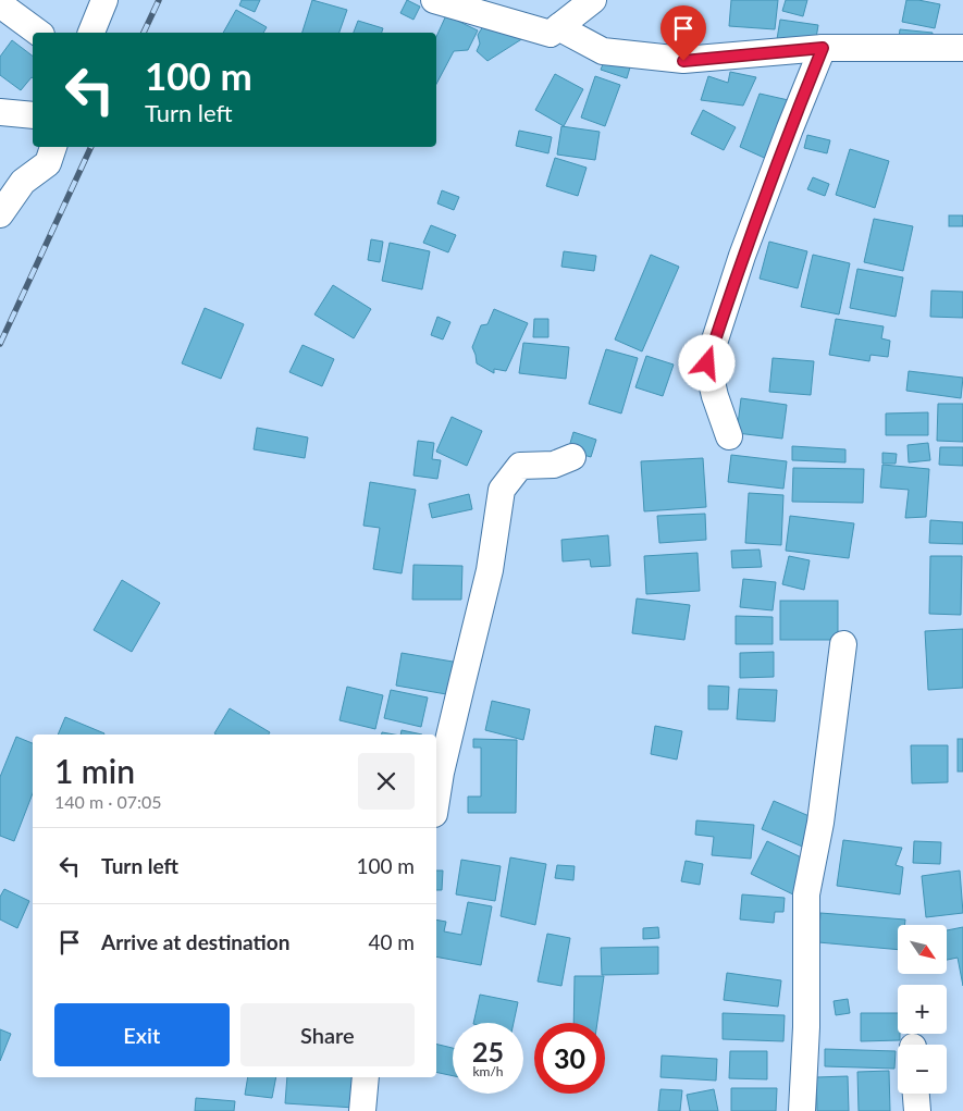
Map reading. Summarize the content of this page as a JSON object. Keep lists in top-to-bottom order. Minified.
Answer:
{"north":"bottom right","page":{"turn":["100 m","Turn left"],"heading":["1 min","140 m · 07:05"],"list":[{"name":"Turn left","value":"100 m"},{"name":"Arrive at destination","value":"40 m"}],"map_buttons":["+","−"],"buttons":["Exit","Share"],"speed":"25 km/h","limit":"30"}}
